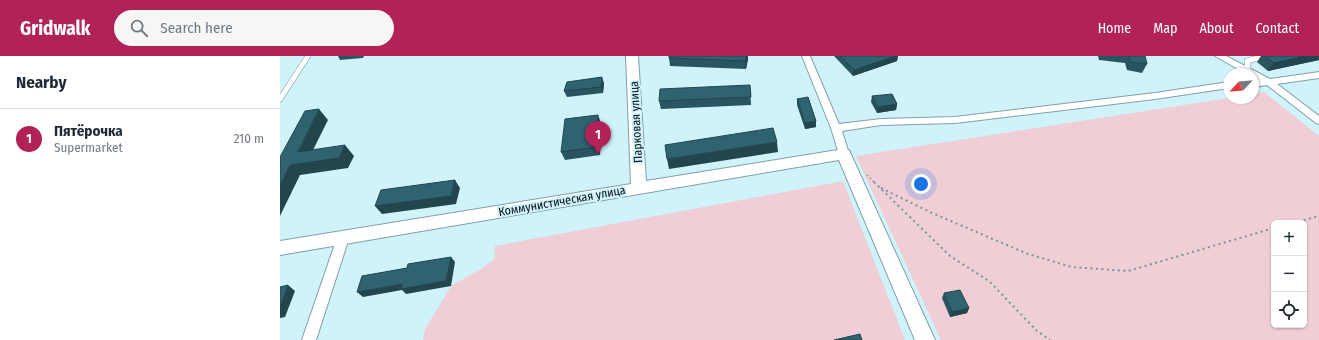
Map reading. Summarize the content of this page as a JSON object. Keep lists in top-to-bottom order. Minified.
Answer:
{"streets":{"street":["Парковая улица","Коммунистическая улица"]},"crossings":[["Парковая улица","Коммунистическая улица"]],"north":"bottom left","page":{"header":"Gridwalk","search":"Search here","nav":["Home","Map","About","Contact"],"heading":"Nearby","list":[{"mark":"1","name":"Пятёрочка","note":"Supermarket","value":"210 m"}],"pins":"1","map_buttons":["+","−"]}}
